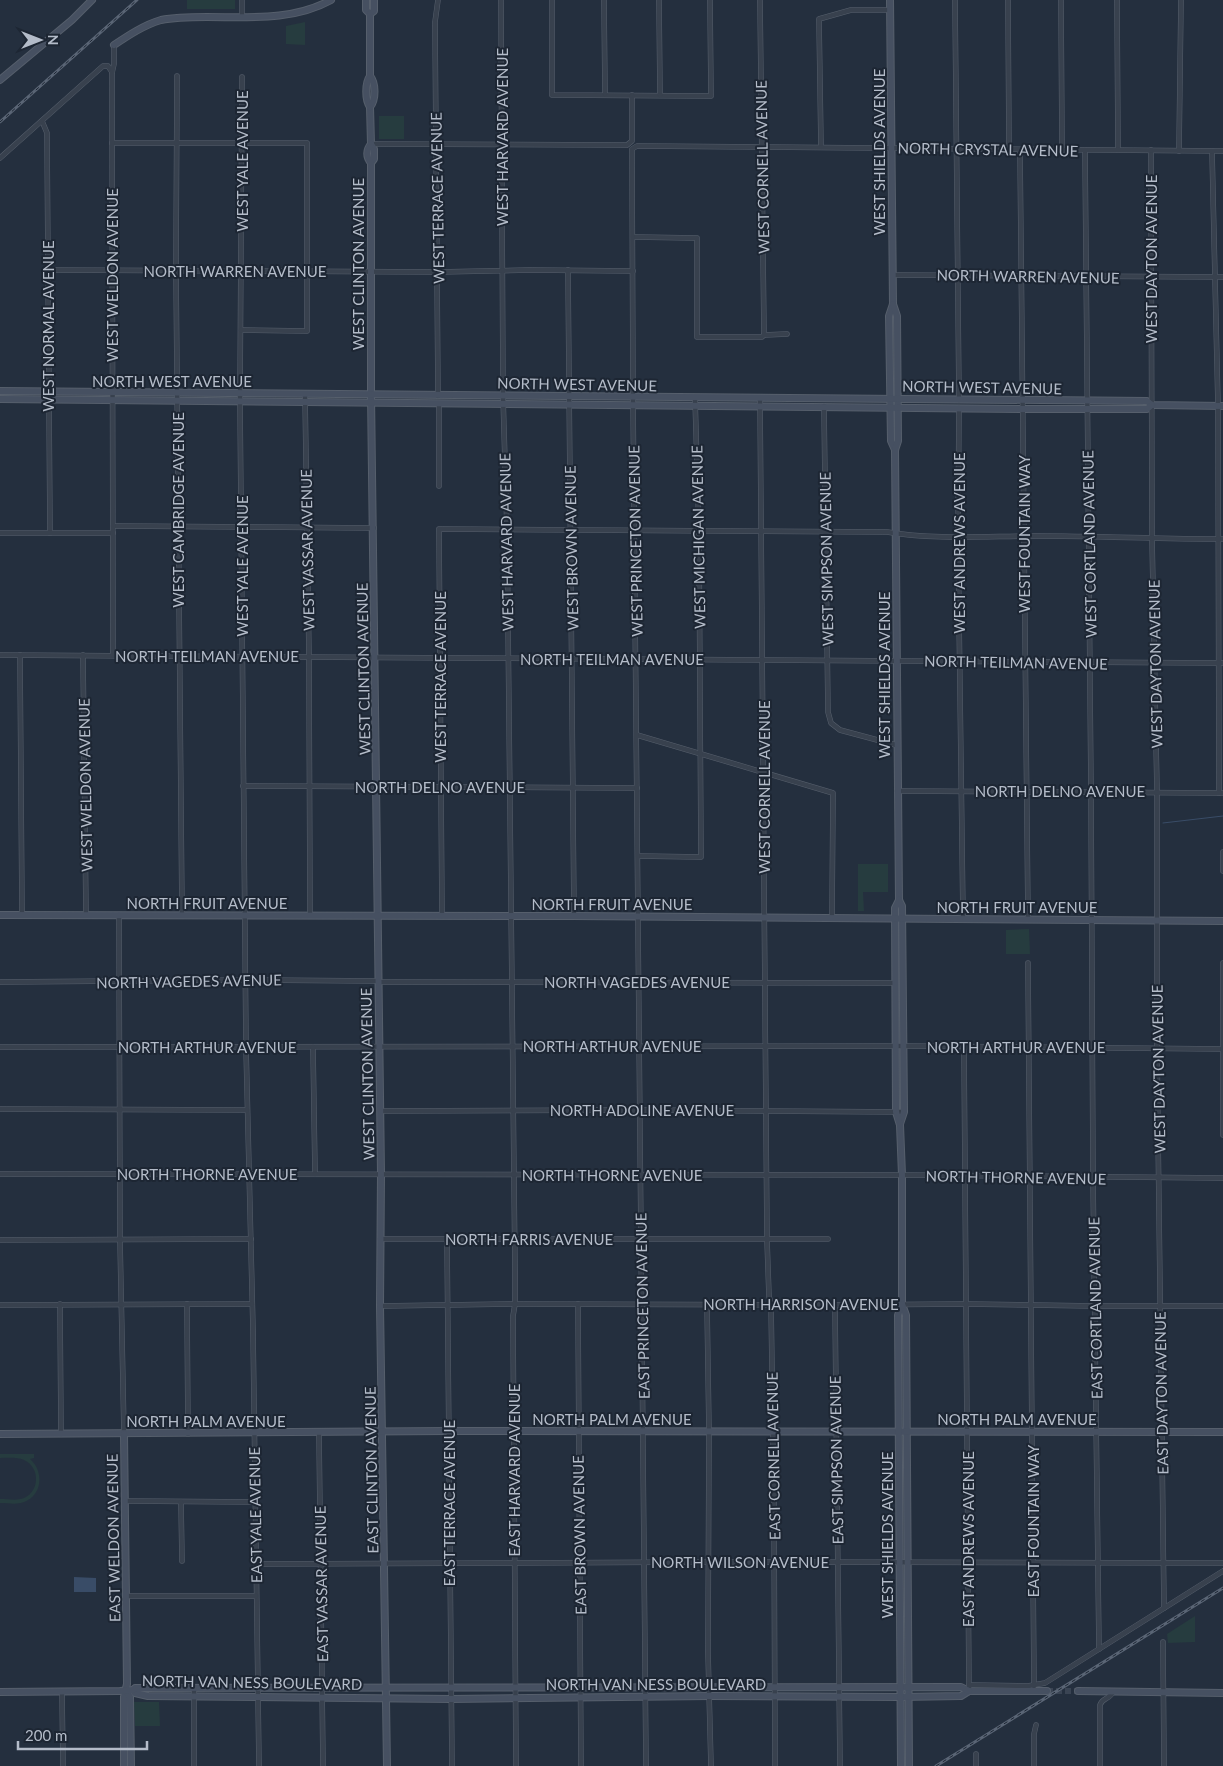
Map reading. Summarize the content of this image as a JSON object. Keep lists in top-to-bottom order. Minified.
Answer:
{"streets":{"main road":["WEST SHIELDS AVENUE","WEST CLINTON AVENUE","NORTH WEST AVENUE","NORTH FRUIT AVENUE","NORTH PALM AVENUE","EAST CLINTON AVENUE","EAST WELDON AVENUE","NORTH VAN NESS BOULEVARD"],"street":["WEST HARVARD AVENUE","NORTH CRYSTAL AVENUE","WEST YALE AVENUE","WEST CORNELL AVENUE","WEST TERRACE AVENUE","WEST DAYTON AVENUE","NORTH WARREN AVENUE","WEST WELDON AVENUE","WEST NORMAL AVENUE","WEST CAMBRIDGE AVENUE","WEST FOUNTAIN WAY","WEST MICHIGAN AVENUE","WEST PRINCETON AVENUE","WEST ANDREWS AVENUE","WEST CORTLAND AVENUE","WEST BROWN AVENUE","WEST VASSAR AVENUE","WEST SIMPSON AVENUE","NORTH TEILMAN AVENUE","NORTH DELNO AVENUE","NORTH VAGEDES AVENUE","NORTH ARTHUR AVENUE","NORTH ADOLINE AVENUE","NORTH THORNE AVENUE","NORTH FARRIS AVENUE","NORTH HARRISON AVENUE","EAST PRINCETON AVENUE","EAST CORTLAND AVENUE","EAST DAYTON AVENUE","EAST CORNELL AVENUE","EAST SIMPSON AVENUE","EAST HARVARD AVENUE","EAST TERRACE AVENUE","EAST YALE AVENUE","EAST FOUNTAIN WAY","EAST BROWN AVENUE","EAST ANDREWS AVENUE","NORTH WILSON AVENUE","EAST VASSAR AVENUE"]},"crossings":[["WEST HARVARD AVENUE","NORTH CRYSTAL AVENUE"],["WEST HARVARD AVENUE","WEST TERRACE AVENUE"],["WEST HARVARD AVENUE","NORTH WARREN AVENUE"],["WEST HARVARD AVENUE","NORTH WEST AVENUE"],["WEST HARVARD AVENUE","NORTH TEILMAN AVENUE"],["WEST HARVARD AVENUE","NORTH DELNO AVENUE"],["WEST HARVARD AVENUE","NORTH FRUIT AVENUE"],["WEST HARVARD AVENUE","NORTH VAGEDES AVENUE"],["WEST HARVARD AVENUE","NORTH ARTHUR AVENUE"],["WEST HARVARD AVENUE","NORTH ADOLINE AVENUE"],["WEST HARVARD AVENUE","NORTH THORNE AVENUE"],["WEST HARVARD AVENUE","EAST HARVARD AVENUE"],["NORTH CRYSTAL AVENUE","WEST SHIELDS AVENUE"],["NORTH CRYSTAL AVENUE","WEST CORNELL AVENUE"],["NORTH CRYSTAL AVENUE","WEST TERRACE AVENUE"],["NORTH CRYSTAL AVENUE","WEST DAYTON AVENUE"],["NORTH CRYSTAL AVENUE","WEST CLINTON AVENUE"],["NORTH CRYSTAL AVENUE","WEST FOUNTAIN WAY"],["NORTH CRYSTAL AVENUE","WEST PRINCETON AVENUE"],["NORTH CRYSTAL AVENUE","WEST CORTLAND AVENUE"],["WEST SHIELDS AVENUE","NORTH WARREN AVENUE"],["WEST SHIELDS AVENUE","NORTH WEST AVENUE"],["WEST SHIELDS AVENUE","WEST SIMPSON AVENUE"],["WEST SHIELDS AVENUE","NORTH TEILMAN AVENUE"],["WEST SHIELDS AVENUE","NORTH DELNO AVENUE"],["WEST SHIELDS AVENUE","NORTH FRUIT AVENUE"],["WEST SHIELDS AVENUE","NORTH VAGEDES AVENUE"],["WEST SHIELDS AVENUE","NORTH ARTHUR AVENUE"],["WEST SHIELDS AVENUE","NORTH ADOLINE AVENUE"],["WEST SHIELDS AVENUE","NORTH THORNE AVENUE"],["WEST SHIELDS AVENUE","NORTH HARRISON AVENUE"],["WEST SHIELDS AVENUE","NORTH PALM AVENUE"],["WEST SHIELDS AVENUE","NORTH WILSON AVENUE"],["WEST SHIELDS AVENUE","NORTH VAN NESS BOULEVARD"],["WEST YALE AVENUE","NORTH WARREN AVENUE"],["WEST YALE AVENUE","NORTH WEST AVENUE"],["WEST YALE AVENUE","NORTH TEILMAN AVENUE"],["WEST YALE AVENUE","NORTH DELNO AVENUE"],["WEST YALE AVENUE","NORTH FRUIT AVENUE"],["WEST YALE AVENUE","NORTH VAGEDES AVENUE"],["WEST YALE AVENUE","NORTH ARTHUR AVENUE"],["WEST YALE AVENUE","NORTH THORNE AVENUE"],["WEST YALE AVENUE","EAST YALE AVENUE"],["WEST CORNELL AVENUE","NORTH WEST AVENUE"],["WEST CORNELL AVENUE","NORTH TEILMAN AVENUE"],["WEST CORNELL AVENUE","NORTH FRUIT AVENUE"],["WEST CORNELL AVENUE","NORTH VAGEDES AVENUE"],["WEST CORNELL AVENUE","NORTH ARTHUR AVENUE"],["WEST CORNELL AVENUE","NORTH ADOLINE AVENUE"],["WEST CORNELL AVENUE","NORTH THORNE AVENUE"],["WEST CORNELL AVENUE","EAST CORNELL AVENUE"],["WEST TERRACE AVENUE","NORTH WARREN AVENUE"],["WEST TERRACE AVENUE","NORTH WEST AVENUE"],["WEST TERRACE AVENUE","NORTH TEILMAN AVENUE"],["WEST TERRACE AVENUE","NORTH DELNO AVENUE"],["WEST TERRACE AVENUE","NORTH FRUIT AVENUE"],["WEST DAYTON AVENUE","NORTH WARREN AVENUE"],["WEST DAYTON AVENUE","NORTH WEST AVENUE"],["WEST DAYTON AVENUE","NORTH TEILMAN AVENUE"],["WEST DAYTON AVENUE","NORTH DELNO AVENUE"],["WEST DAYTON AVENUE","NORTH FRUIT AVENUE"],["WEST DAYTON AVENUE","NORTH ARTHUR AVENUE"],["WEST DAYTON AVENUE","NORTH THORNE AVENUE"],["WEST DAYTON AVENUE","EAST DAYTON AVENUE"],["WEST CLINTON AVENUE","NORTH WARREN AVENUE"],["WEST CLINTON AVENUE","NORTH WEST AVENUE"],["WEST CLINTON AVENUE","NORTH TEILMAN AVENUE"],["WEST CLINTON AVENUE","NORTH DELNO AVENUE"],["WEST CLINTON AVENUE","NORTH FRUIT AVENUE"],["WEST CLINTON AVENUE","NORTH VAGEDES AVENUE"],["WEST CLINTON AVENUE","NORTH ARTHUR AVENUE"],["WEST CLINTON AVENUE","NORTH ADOLINE AVENUE"],["WEST CLINTON AVENUE","NORTH THORNE AVENUE"],["WEST CLINTON AVENUE","EAST CLINTON AVENUE"],["NORTH WARREN AVENUE","WEST WELDON AVENUE"],["NORTH WARREN AVENUE","WEST NORMAL AVENUE"],["NORTH WARREN AVENUE","WEST CAMBRIDGE AVENUE"],["NORTH WARREN AVENUE","WEST FOUNTAIN WAY"],["NORTH WARREN AVENUE","WEST PRINCETON AVENUE"],["NORTH WARREN AVENUE","WEST CORTLAND AVENUE"],["NORTH WARREN AVENUE","WEST BROWN AVENUE"],["WEST WELDON AVENUE","NORTH WEST AVENUE"],["WEST WELDON AVENUE","NORTH TEILMAN AVENUE"],["WEST WELDON AVENUE","NORTH FRUIT AVENUE"],["WEST NORMAL AVENUE","NORTH WEST AVENUE"],["NORTH WEST AVENUE","WEST CAMBRIDGE AVENUE"],["NORTH WEST AVENUE","WEST FOUNTAIN WAY"],["NORTH WEST AVENUE","WEST MICHIGAN AVENUE"],["NORTH WEST AVENUE","WEST PRINCETON AVENUE"],["NORTH WEST AVENUE","WEST ANDREWS AVENUE"],["NORTH WEST AVENUE","WEST CORTLAND AVENUE"],["NORTH WEST AVENUE","WEST BROWN AVENUE"],["NORTH WEST AVENUE","WEST VASSAR AVENUE"],["NORTH WEST AVENUE","WEST SIMPSON AVENUE"],["WEST CAMBRIDGE AVENUE","NORTH TEILMAN AVENUE"],["WEST CAMBRIDGE AVENUE","NORTH FRUIT AVENUE"],["WEST FOUNTAIN WAY","NORTH TEILMAN AVENUE"],["WEST FOUNTAIN WAY","NORTH DELNO AVENUE"],["WEST FOUNTAIN WAY","NORTH FRUIT AVENUE"],["WEST MICHIGAN AVENUE","WEST PRINCETON AVENUE"],["WEST MICHIGAN AVENUE","NORTH TEILMAN AVENUE"],["WEST PRINCETON AVENUE","NORTH TEILMAN AVENUE"],["WEST PRINCETON AVENUE","NORTH DELNO AVENUE"],["WEST PRINCETON AVENUE","NORTH FRUIT AVENUE"],["WEST PRINCETON AVENUE","NORTH VAGEDES AVENUE"],["WEST PRINCETON AVENUE","NORTH ARTHUR AVENUE"],["WEST PRINCETON AVENUE","NORTH ADOLINE AVENUE"],["WEST PRINCETON AVENUE","NORTH THORNE AVENUE"],["WEST PRINCETON AVENUE","EAST PRINCETON AVENUE"],["WEST ANDREWS AVENUE","NORTH TEILMAN AVENUE"],["WEST ANDREWS AVENUE","NORTH DELNO AVENUE"],["WEST ANDREWS AVENUE","NORTH FRUIT AVENUE"],["WEST CORTLAND AVENUE","NORTH TEILMAN AVENUE"],["WEST CORTLAND AVENUE","NORTH DELNO AVENUE"],["WEST CORTLAND AVENUE","NORTH FRUIT AVENUE"],["WEST CORTLAND AVENUE","NORTH ARTHUR AVENUE"],["WEST CORTLAND AVENUE","NORTH THORNE AVENUE"],["WEST CORTLAND AVENUE","EAST CORTLAND AVENUE"],["WEST BROWN AVENUE","NORTH TEILMAN AVENUE"],["WEST BROWN AVENUE","NORTH DELNO AVENUE"],["WEST BROWN AVENUE","NORTH FRUIT AVENUE"],["WEST VASSAR AVENUE","NORTH TEILMAN AVENUE"],["WEST VASSAR AVENUE","NORTH DELNO AVENUE"],["WEST VASSAR AVENUE","NORTH FRUIT AVENUE"],["WEST SIMPSON AVENUE","NORTH TEILMAN AVENUE"],["NORTH THORNE AVENUE","EAST PRINCETON AVENUE"],["NORTH THORNE AVENUE","EAST CORTLAND AVENUE"],["NORTH THORNE AVENUE","EAST DAYTON AVENUE"],["NORTH THORNE AVENUE","EAST CORNELL AVENUE"],["NORTH THORNE AVENUE","EAST CLINTON AVENUE"],["NORTH THORNE AVENUE","EAST HARVARD AVENUE"],["NORTH THORNE AVENUE","EAST YALE AVENUE"],["NORTH THORNE AVENUE","EAST FOUNTAIN WAY"],["NORTH THORNE AVENUE","EAST WELDON AVENUE"],["NORTH THORNE AVENUE","EAST ANDREWS AVENUE"],["NORTH FARRIS AVENUE","EAST PRINCETON AVENUE"],["NORTH FARRIS AVENUE","EAST CORNELL AVENUE"],["NORTH FARRIS AVENUE","EAST CLINTON AVENUE"],["NORTH FARRIS AVENUE","EAST HARVARD AVENUE"],["NORTH FARRIS AVENUE","EAST TERRACE AVENUE"],["NORTH HARRISON AVENUE","EAST PRINCETON AVENUE"],["NORTH HARRISON AVENUE","EAST CORTLAND AVENUE"],["NORTH HARRISON AVENUE","EAST DAYTON AVENUE"],["NORTH HARRISON AVENUE","EAST CORNELL AVENUE"],["NORTH HARRISON AVENUE","EAST SIMPSON AVENUE"],["NORTH HARRISON AVENUE","EAST CLINTON AVENUE"],["NORTH HARRISON AVENUE","EAST HARVARD AVENUE"],["NORTH HARRISON AVENUE","EAST TERRACE AVENUE"],["NORTH HARRISON AVENUE","EAST FOUNTAIN WAY"],["NORTH HARRISON AVENUE","EAST BROWN AVENUE"],["NORTH HARRISON AVENUE","EAST ANDREWS AVENUE"],["EAST PRINCETON AVENUE","NORTH PALM AVENUE"],["EAST PRINCETON AVENUE","NORTH WILSON AVENUE"],["EAST PRINCETON AVENUE","NORTH VAN NESS BOULEVARD"],["EAST CORTLAND AVENUE","NORTH PALM AVENUE"],["EAST CORTLAND AVENUE","NORTH WILSON AVENUE"],["EAST DAYTON AVENUE","NORTH PALM AVENUE"],["EAST DAYTON AVENUE","NORTH WILSON AVENUE"],["NORTH PALM AVENUE","EAST CORNELL AVENUE"],["NORTH PALM AVENUE","EAST SIMPSON AVENUE"],["NORTH PALM AVENUE","EAST CLINTON AVENUE"],["NORTH PALM AVENUE","EAST HARVARD AVENUE"],["NORTH PALM AVENUE","EAST TERRACE AVENUE"],["NORTH PALM AVENUE","EAST YALE AVENUE"],["NORTH PALM AVENUE","EAST FOUNTAIN WAY"],["NORTH PALM AVENUE","EAST BROWN AVENUE"],["NORTH PALM AVENUE","EAST WELDON AVENUE"],["NORTH PALM AVENUE","EAST ANDREWS AVENUE"],["NORTH PALM AVENUE","EAST VASSAR AVENUE"],["EAST CORNELL AVENUE","NORTH WILSON AVENUE"],["EAST CORNELL AVENUE","NORTH VAN NESS BOULEVARD"],["EAST SIMPSON AVENUE","NORTH WILSON AVENUE"],["EAST SIMPSON AVENUE","NORTH VAN NESS BOULEVARD"],["EAST CLINTON AVENUE","NORTH WILSON AVENUE"],["EAST CLINTON AVENUE","NORTH VAN NESS BOULEVARD"],["EAST HARVARD AVENUE","NORTH WILSON AVENUE"],["EAST HARVARD AVENUE","NORTH VAN NESS BOULEVARD"],["EAST TERRACE AVENUE","NORTH WILSON AVENUE"],["EAST TERRACE AVENUE","NORTH VAN NESS BOULEVARD"],["EAST YALE AVENUE","NORTH WILSON AVENUE"],["EAST YALE AVENUE","NORTH VAN NESS BOULEVARD"],["EAST FOUNTAIN WAY","NORTH WILSON AVENUE"],["EAST BROWN AVENUE","NORTH WILSON AVENUE"],["EAST BROWN AVENUE","NORTH VAN NESS BOULEVARD"],["EAST WELDON AVENUE","NORTH VAN NESS BOULEVARD"],["EAST ANDREWS AVENUE","NORTH WILSON AVENUE"],["EAST ANDREWS AVENUE","NORTH VAN NESS BOULEVARD"],["NORTH WILSON AVENUE","EAST VASSAR AVENUE"],["EAST VASSAR AVENUE","NORTH VAN NESS BOULEVARD"]],"scale_bar":"200 m","north":"right"}
